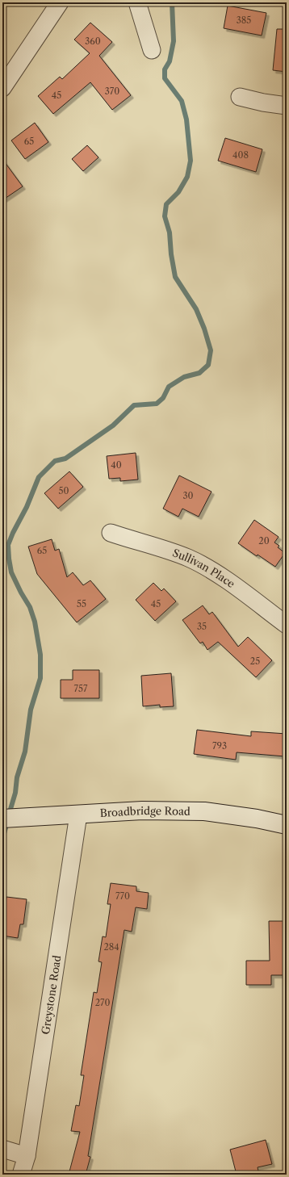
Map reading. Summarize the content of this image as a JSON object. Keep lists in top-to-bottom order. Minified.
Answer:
{"streets":{"main road":["Broadbridge Road"],"street":["Sullivan Place","Greystone Road"]},"crossings":[["Broadbridge Road","Greystone Road"]],"house_numbers":["385","360","370","45","65","408","40","50","30","20","65","55","45","35","25","757","793","770","284","270"]}
